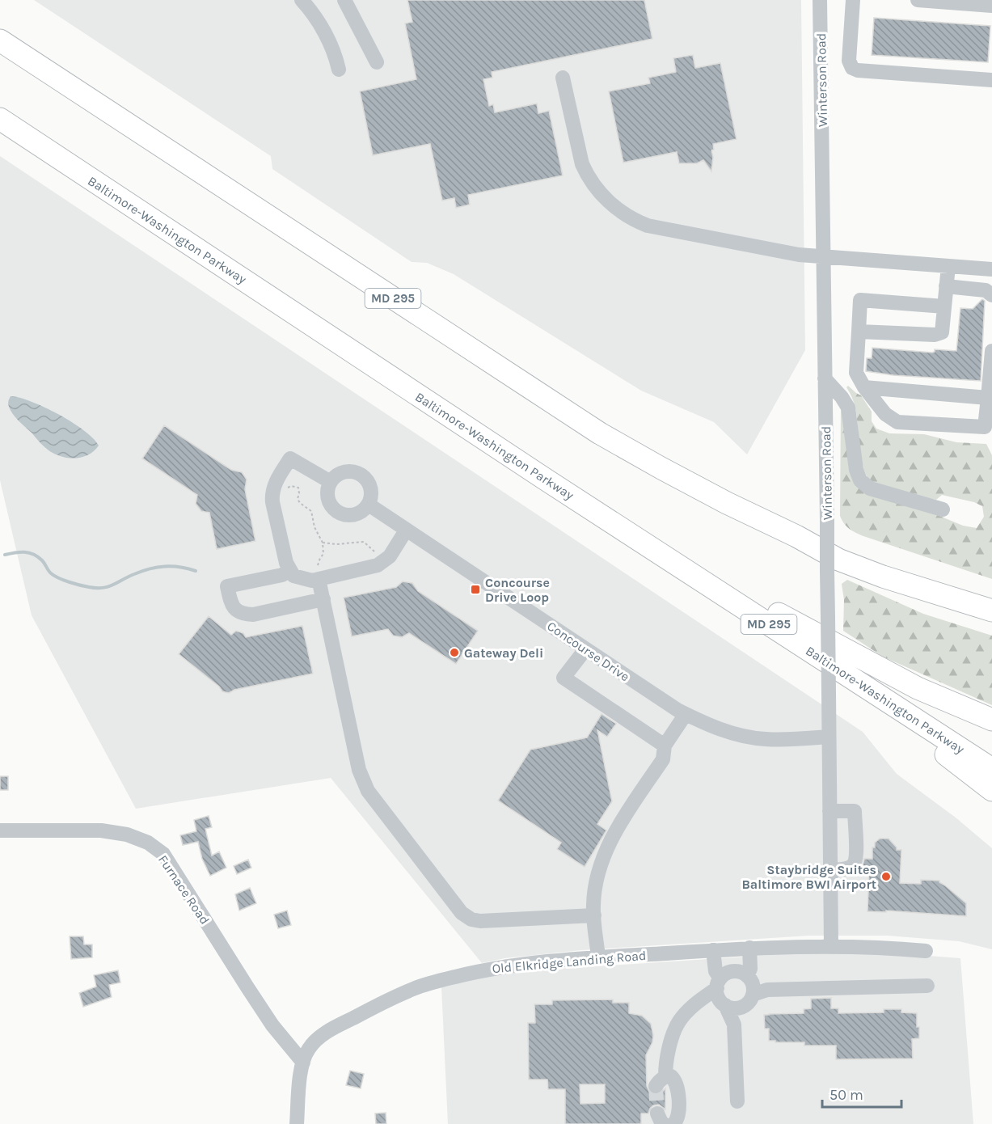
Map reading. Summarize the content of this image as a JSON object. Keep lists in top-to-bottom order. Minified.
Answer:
{"streets":{"highway":["Baltimore-Washington Parkway","MD 295"],"street":["Winterson Road","Concourse Drive","Furnace Road","Old Elkridge Landing Road"]},"crossings":[["Winterson Road","Concourse Drive"],["Winterson Road","Old Elkridge Landing Road"],["Furnace Road","Old Elkridge Landing Road"]],"places":{"transit":["Concourse Drive Loop"],"other":["Gateway Deli","Staybridge Suites Baltimore BWI Airport"]},"scale_bar":"50 m"}
